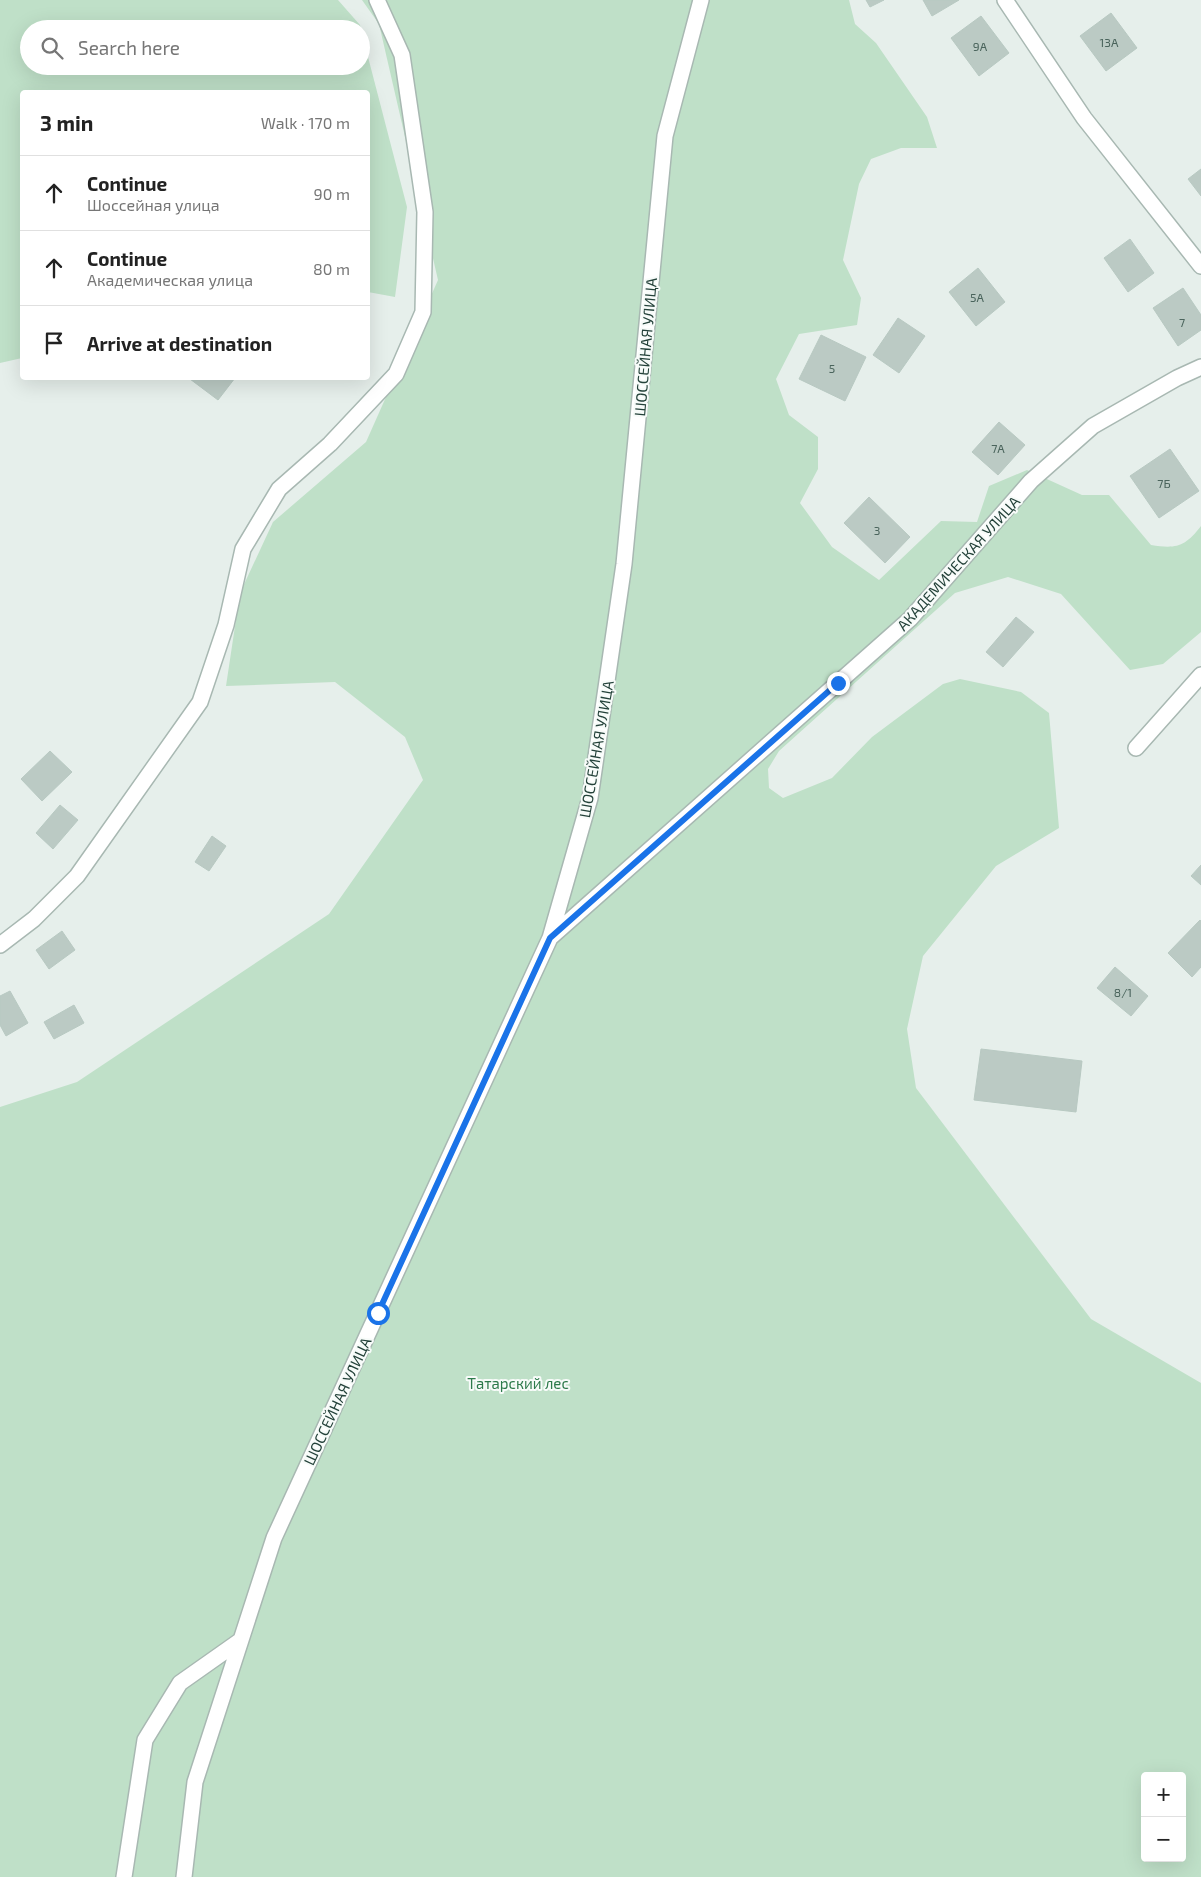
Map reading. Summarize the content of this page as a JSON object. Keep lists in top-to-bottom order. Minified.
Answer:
{"streets":{"street":["ШОССЕЙНАЯ УЛИЦА","АКАДЕМИЧЕСКАЯ УЛИЦА"]},"crossings":[["ШОССЕЙНАЯ УЛИЦА","АКАДЕМИЧЕСКАЯ УЛИЦА"]],"parks":["Татарский лес"],"house_numbers":["13А","9А","5А","7","5","7А","7Б","3","8/1"],"page":{"search":"Search here","heading":["3 min","Walk · 170 m"],"list":[["Continue","Шоссейная улица","90 m"],["Continue","Академическая улица","80 m"],"Arrive at destination"],"map_buttons":["+","−"]}}
